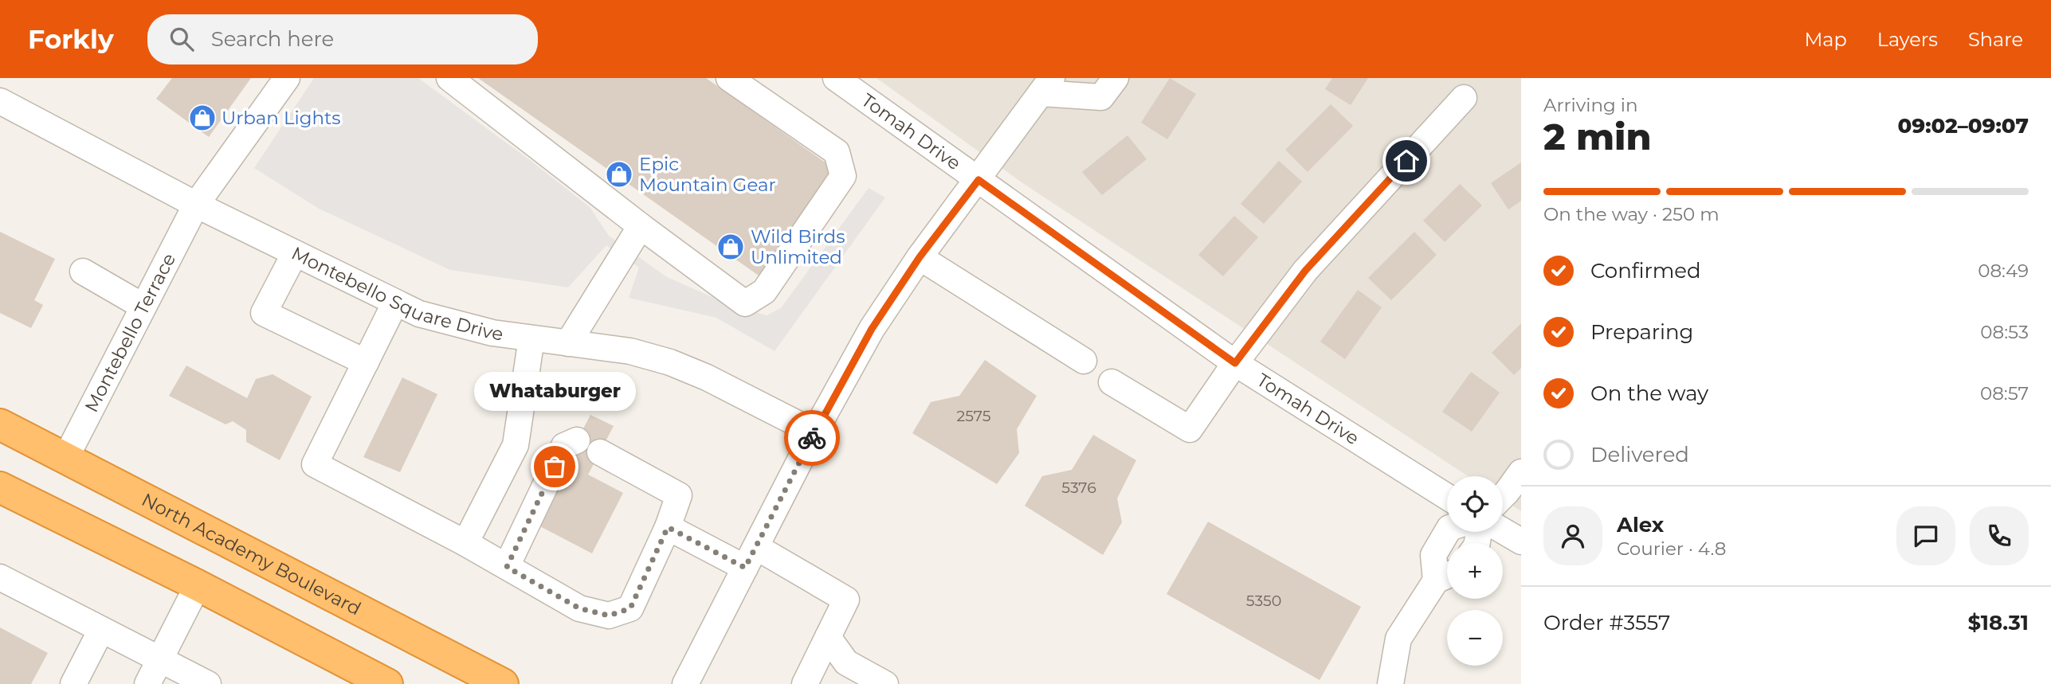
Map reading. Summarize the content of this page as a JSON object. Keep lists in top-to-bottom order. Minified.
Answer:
{"streets":{"highway":["North Academy Boulevard"],"street":["Tomah Drive","Montebello Square Drive","Montebello Terrace"]},"crossings":[["Montebello Square Drive","Montebello Terrace"],["Montebello Terrace","North Academy Boulevard"]],"places":{"shop":["Urban Lights","Epic Mountain Gear","Wild Birds Unlimited"],"other":["Whataburger"]},"house_numbers":["2575","5376","5350"],"page":{"header":"Forkly","search":"Search here","nav":["Map","Layers","Share"],"heading":["2 min","Arriving in","09:02–09:07"],"panel":["Alex","Courier · 4.8","Order #3557","$18.31"],"bar":"On the way · 250 m","list":[["Confirmed","08:49"],["Preparing","08:53"],["On the way","08:57"],"Delivered"],"bubble":"Whataburger","map_buttons":["+","−"]}}
